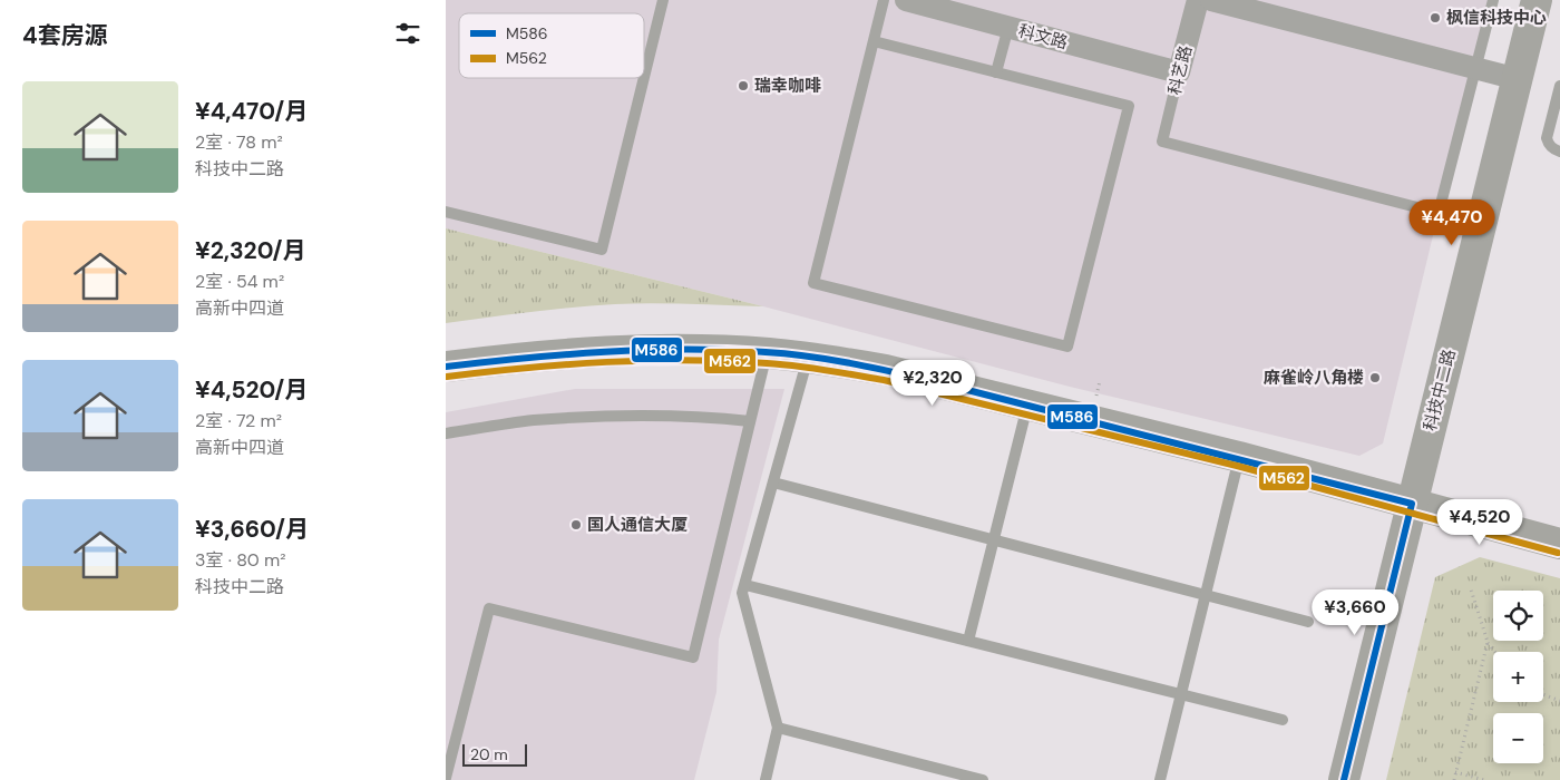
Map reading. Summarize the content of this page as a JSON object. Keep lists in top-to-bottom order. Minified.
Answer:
{"streets":{"main road":["科技中二路"],"street":["科文路","科艺路"]},"crossings":[["科文路","科艺路"]],"places":["枫信科技中心","瑞幸咖啡","麻雀岭八角楼","国人通信大厦"],"lines":["transit line M586","transit line M562"],"legend":["M586","M562"],"scale_bar":"20 m","page":{"heading":"4套房源","list":[{"name":"¥4,470/月","note":"2室 · 78 m² · 科技中二路"},{"name":"¥2,320/月","note":"2室 · 54 m² · 高新中四道"},{"name":"¥4,520/月","note":"2室 · 72 m² · 高新中四道"},{"name":"¥3,660/月","note":"3室 · 80 m² · 科技中二路"}],"price":["¥4,470","¥2,320","¥4,520","¥3,660"],"map_buttons":["+","−"],"scale":"20 m"}}
